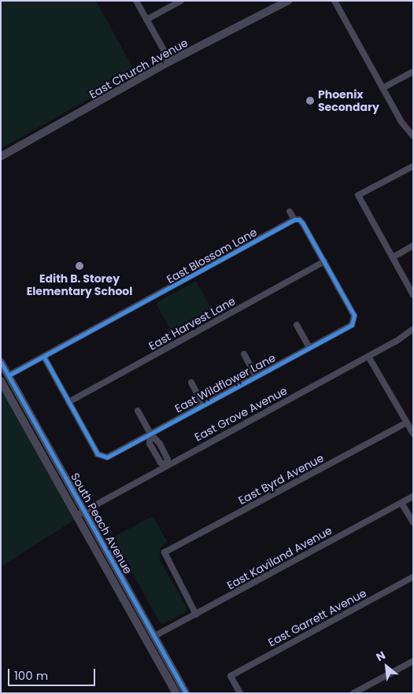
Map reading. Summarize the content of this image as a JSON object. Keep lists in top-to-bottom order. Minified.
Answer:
{"streets":{"street":["East Church Avenue","East Blossom Lane","East Harvest Lane","East Wildflower Lane","East Grove Avenue","East Byrd Avenue","South Peach Avenue","East Kaviland Avenue","East Garrett Avenue"]},"crossings":[["East Blossom Lane","South Peach Avenue"],["East Harvest Lane","East Wildflower Lane"],["East Grove Avenue","South Peach Avenue"],["East Byrd Avenue","East Kaviland Avenue"],["South Peach Avenue","East Kaviland Avenue"]],"places":["Phoenix Secondary","Edith B. Storey Elementary School"],"scale_bar":"100 m","north":"top left"}
